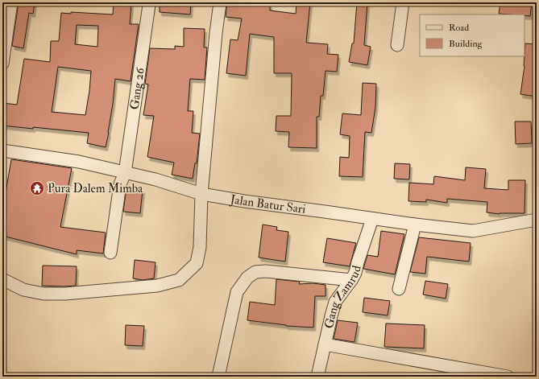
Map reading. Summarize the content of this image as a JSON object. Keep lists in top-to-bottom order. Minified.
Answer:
{"streets":{"street":["Gang 26","Jalan Batur Sari","Gang Zamrud"]},"crossings":[["Gang 26","Jalan Batur Sari"],["Jalan Batur Sari","Gang Zamrud"]],"places":{"temple":["Pura Dalem Mimba"]},"legend":["Road","Building"]}
